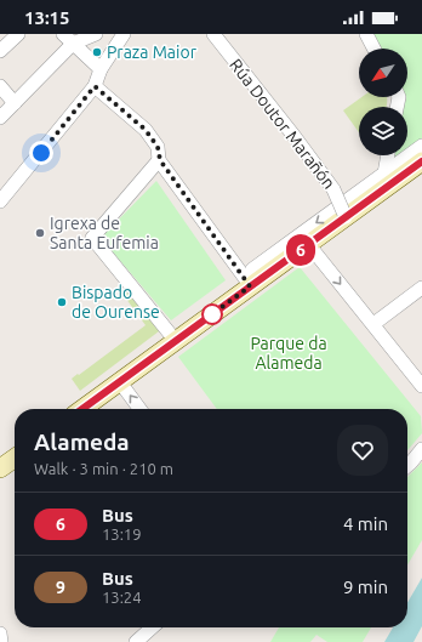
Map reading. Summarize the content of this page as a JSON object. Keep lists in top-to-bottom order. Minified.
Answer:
{"streets":{"street":["Rúa Doutor Marañón"]},"parks":["Parque da Alameda"],"places":["Praza Maior","Igrexa de Santa Eufemia","Bispado de Ourense"],"lines":["bus line 6"],"north":"bottom left","page":{"status":"13:15","on_map":"6","heading":["Alameda","Walk · 3 min · 210 m"],"list":[{"mark":"6","name":"Bus","note":"13:19","value":"4 min"},{"mark":"9","name":"Bus","note":"13:24","value":"9 min"}]}}
